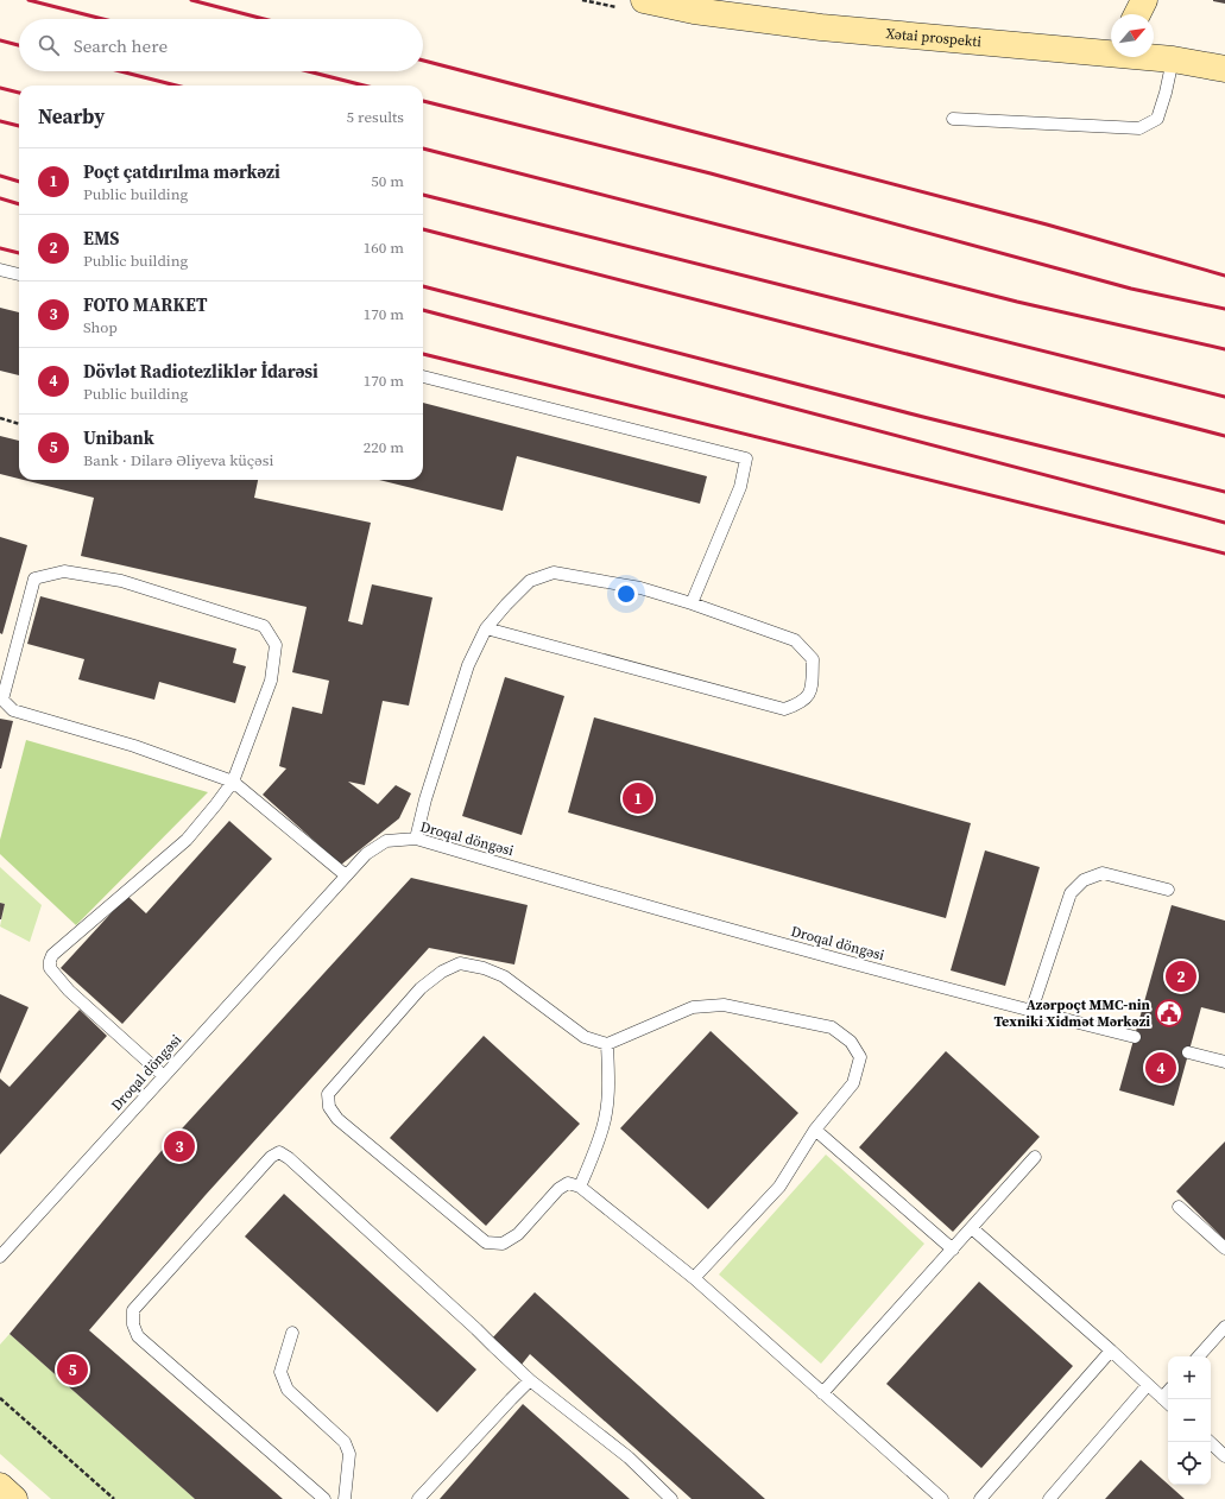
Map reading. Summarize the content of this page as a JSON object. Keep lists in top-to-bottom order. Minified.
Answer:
{"streets":{"main road":["Xətai prospekti"],"lane":["Droqal döngəsi"]},"places":{"public building":["Azərpoçt MMC-nin Texniki Xidmət Mərkəzi"]},"north":"top right","page":{"search":"Search here","heading":["Nearby","5 results"],"list":[{"mark":"1","name":"Poçt çatdırılma mərkəzi","note":"Public building","value":"50 m"},{"mark":"2","name":"EMS","note":"Public building","value":"160 m"},{"mark":"3","name":"FOTO MARKET","note":"Shop","value":"170 m"},{"mark":"4","name":"Dövlət Radiotezliklər İdarəsi","note":"Public building","value":"170 m"},{"mark":"5","name":"Unibank","note":"Bank · Dilarə Əliyeva küçəsi","value":"220 m"}],"pins":["1","2","4","3","5"],"map_buttons":["+","−"]}}
